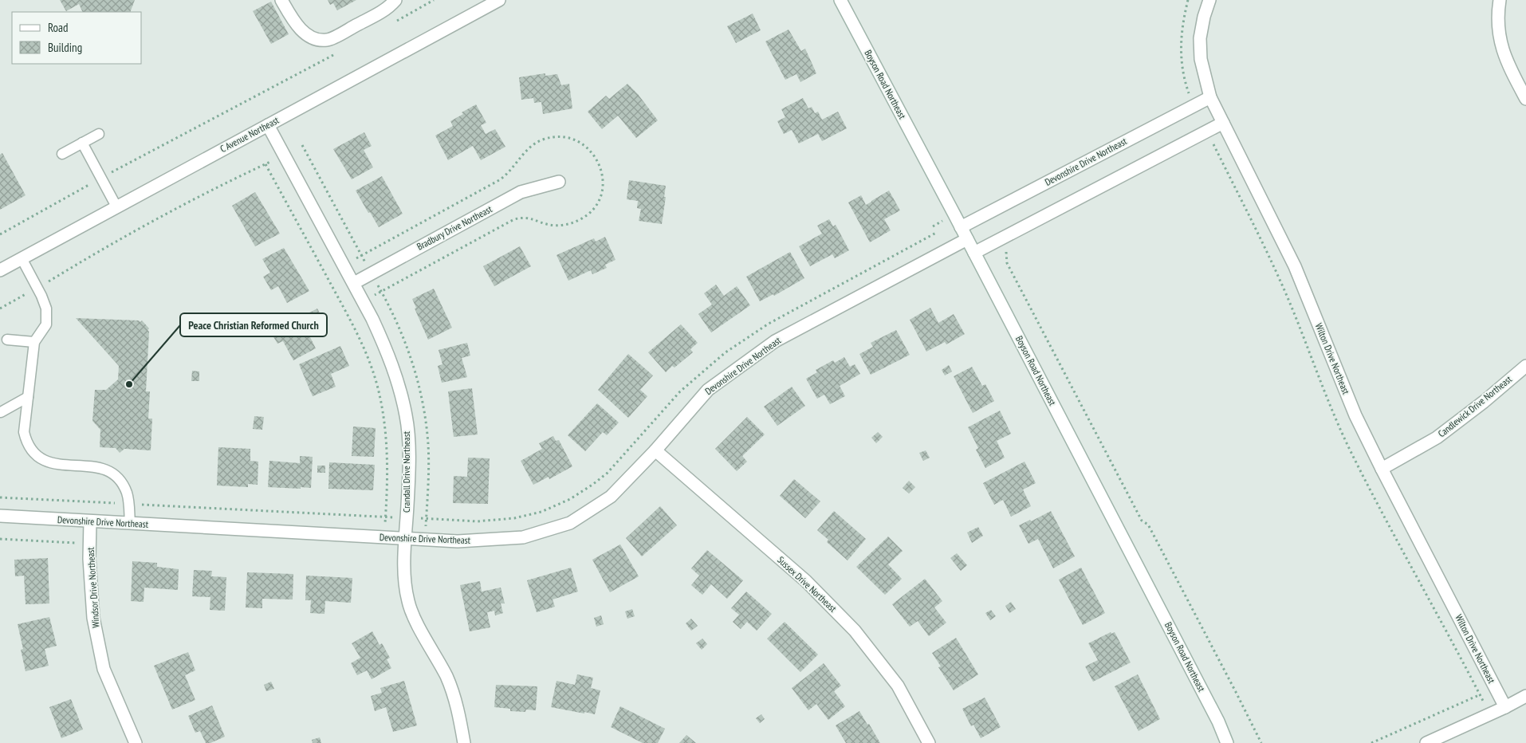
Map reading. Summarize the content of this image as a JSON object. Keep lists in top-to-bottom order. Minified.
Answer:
{"streets":{"street":["Boyson Road Northeast","C Avenue Northeast","Devonshire Drive Northeast","Bradbury Drive Northeast","Wilton Drive Northeast","Candlewick Drive Northeast","Crandall Drive Northeast","Sussex Drive Northeast","Windsor Drive Northeast"]},"crossings":[["Boyson Road Northeast","Devonshire Drive Northeast"],["C Avenue Northeast","Crandall Drive Northeast"],["Devonshire Drive Northeast","Wilton Drive Northeast"],["Devonshire Drive Northeast","Crandall Drive Northeast"],["Devonshire Drive Northeast","Sussex Drive Northeast"],["Devonshire Drive Northeast","Windsor Drive Northeast"],["Bradbury Drive Northeast","Crandall Drive Northeast"],["Wilton Drive Northeast","Candlewick Drive Northeast"]],"places":["Peace Christian Reformed Church"],"legend":["Road","Building"]}
